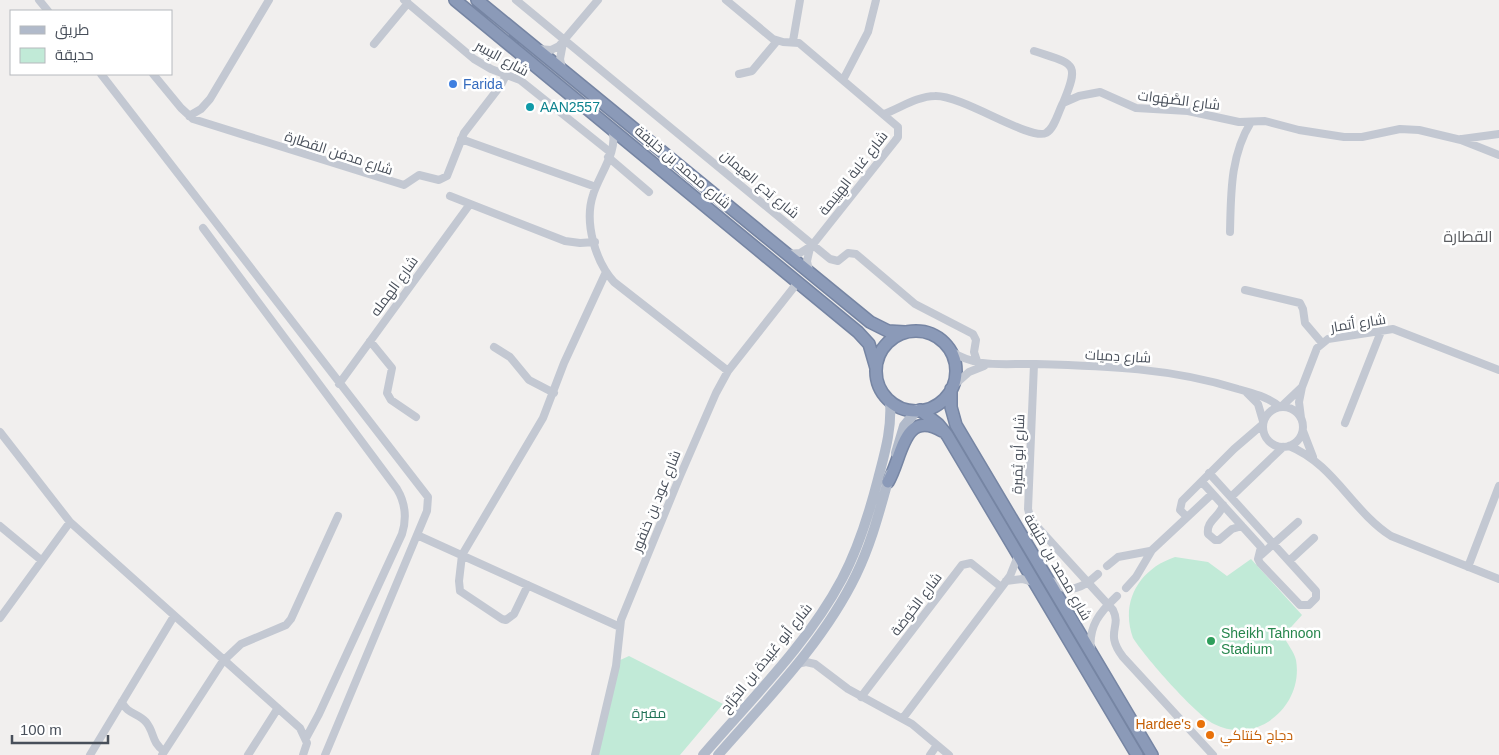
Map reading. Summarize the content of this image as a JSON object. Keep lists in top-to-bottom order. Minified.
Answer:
{"streets":{"highway":["شارع محمد بن خليفة"],"main road":["شارع أبو عُبَيدة بن الجَرَّاح"],"street":["شارع البِسِر","شارع الصَّهَوات","شارع مدفن القطارة","شارع غابة الهِيَيمة","شارع بَدع العِيمان","شارع الهمله","شارع أتمار","شارع دِميات","شارع أبو ثِمَيرة","شارع عود بن خنفور","شارع الخَوضة"]},"crossings":[["شارع البِسِر","شارع مدفن القطارة"],["شارع محمد بن خليفة","شارع غابة الهِيَيمة"],["شارع محمد بن خليفة","شارع دِميات"],["شارع محمد بن خليفة","شارع عود بن خنفور"],["شارع محمد بن خليفة","شارع أبو عُبَيدة بن الجَرَّاح"],["شارع غابة الهِيَيمة","شارع بَدع العِيمان"],["شارع بَدع العِيمان","شارع دِميات"],["شارع أتمار","شارع دِميات"],["شارع دِميات","شارع أبو ثِمَيرة"],["شارع دِميات","شارع أبو عُبَيدة بن الجَرَّاح"]],"districts":["القطارة"],"parks":["مقبرة"],"places":["Farida","AAN2557","Sheikh Tahnoon Stadium","Hardee's","دجاج كنتاكي"],"legend":["طريق","حديقة"],"scale_bar":"100 m"}
